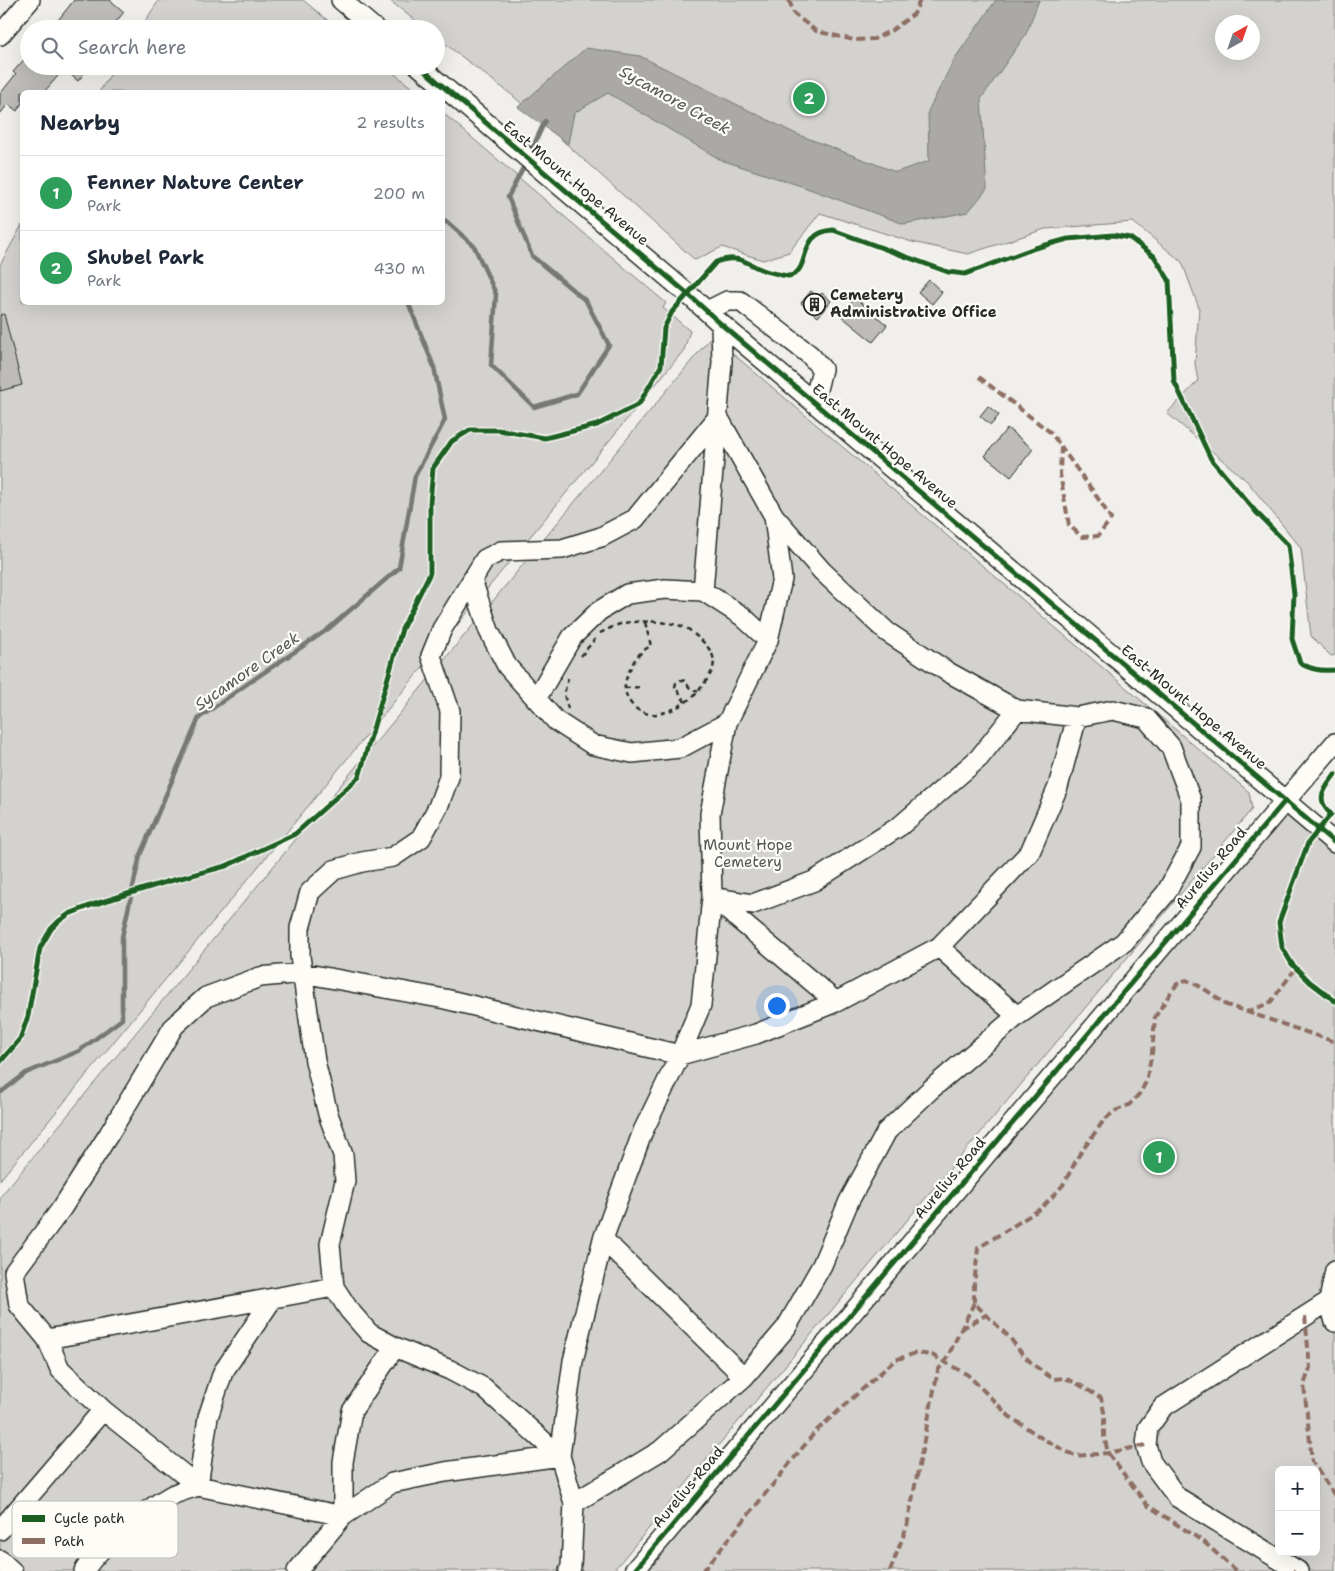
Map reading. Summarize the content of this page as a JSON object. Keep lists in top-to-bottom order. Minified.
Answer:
{"streets":{"street":["East Mount Hope Avenue","Aurelius Road"]},"crossings":[["East Mount Hope Avenue","Aurelius Road"]],"water":["Sycamore Creek"],"parks":["Mount Hope Cemetery"],"places":{"building":["Cemetery Administrative Office"]},"legend":["Cycle path","Path"],"north":"top right","page":{"search":"Search here","pins":["2","1"],"heading":["Nearby","2 results"],"list":[{"mark":"1","name":"Fenner Nature Center","note":"Park","value":"200 m"},{"mark":"2","name":"Shubel Park","note":"Park","value":"430 m"}],"map_buttons":["+","−"]}}
